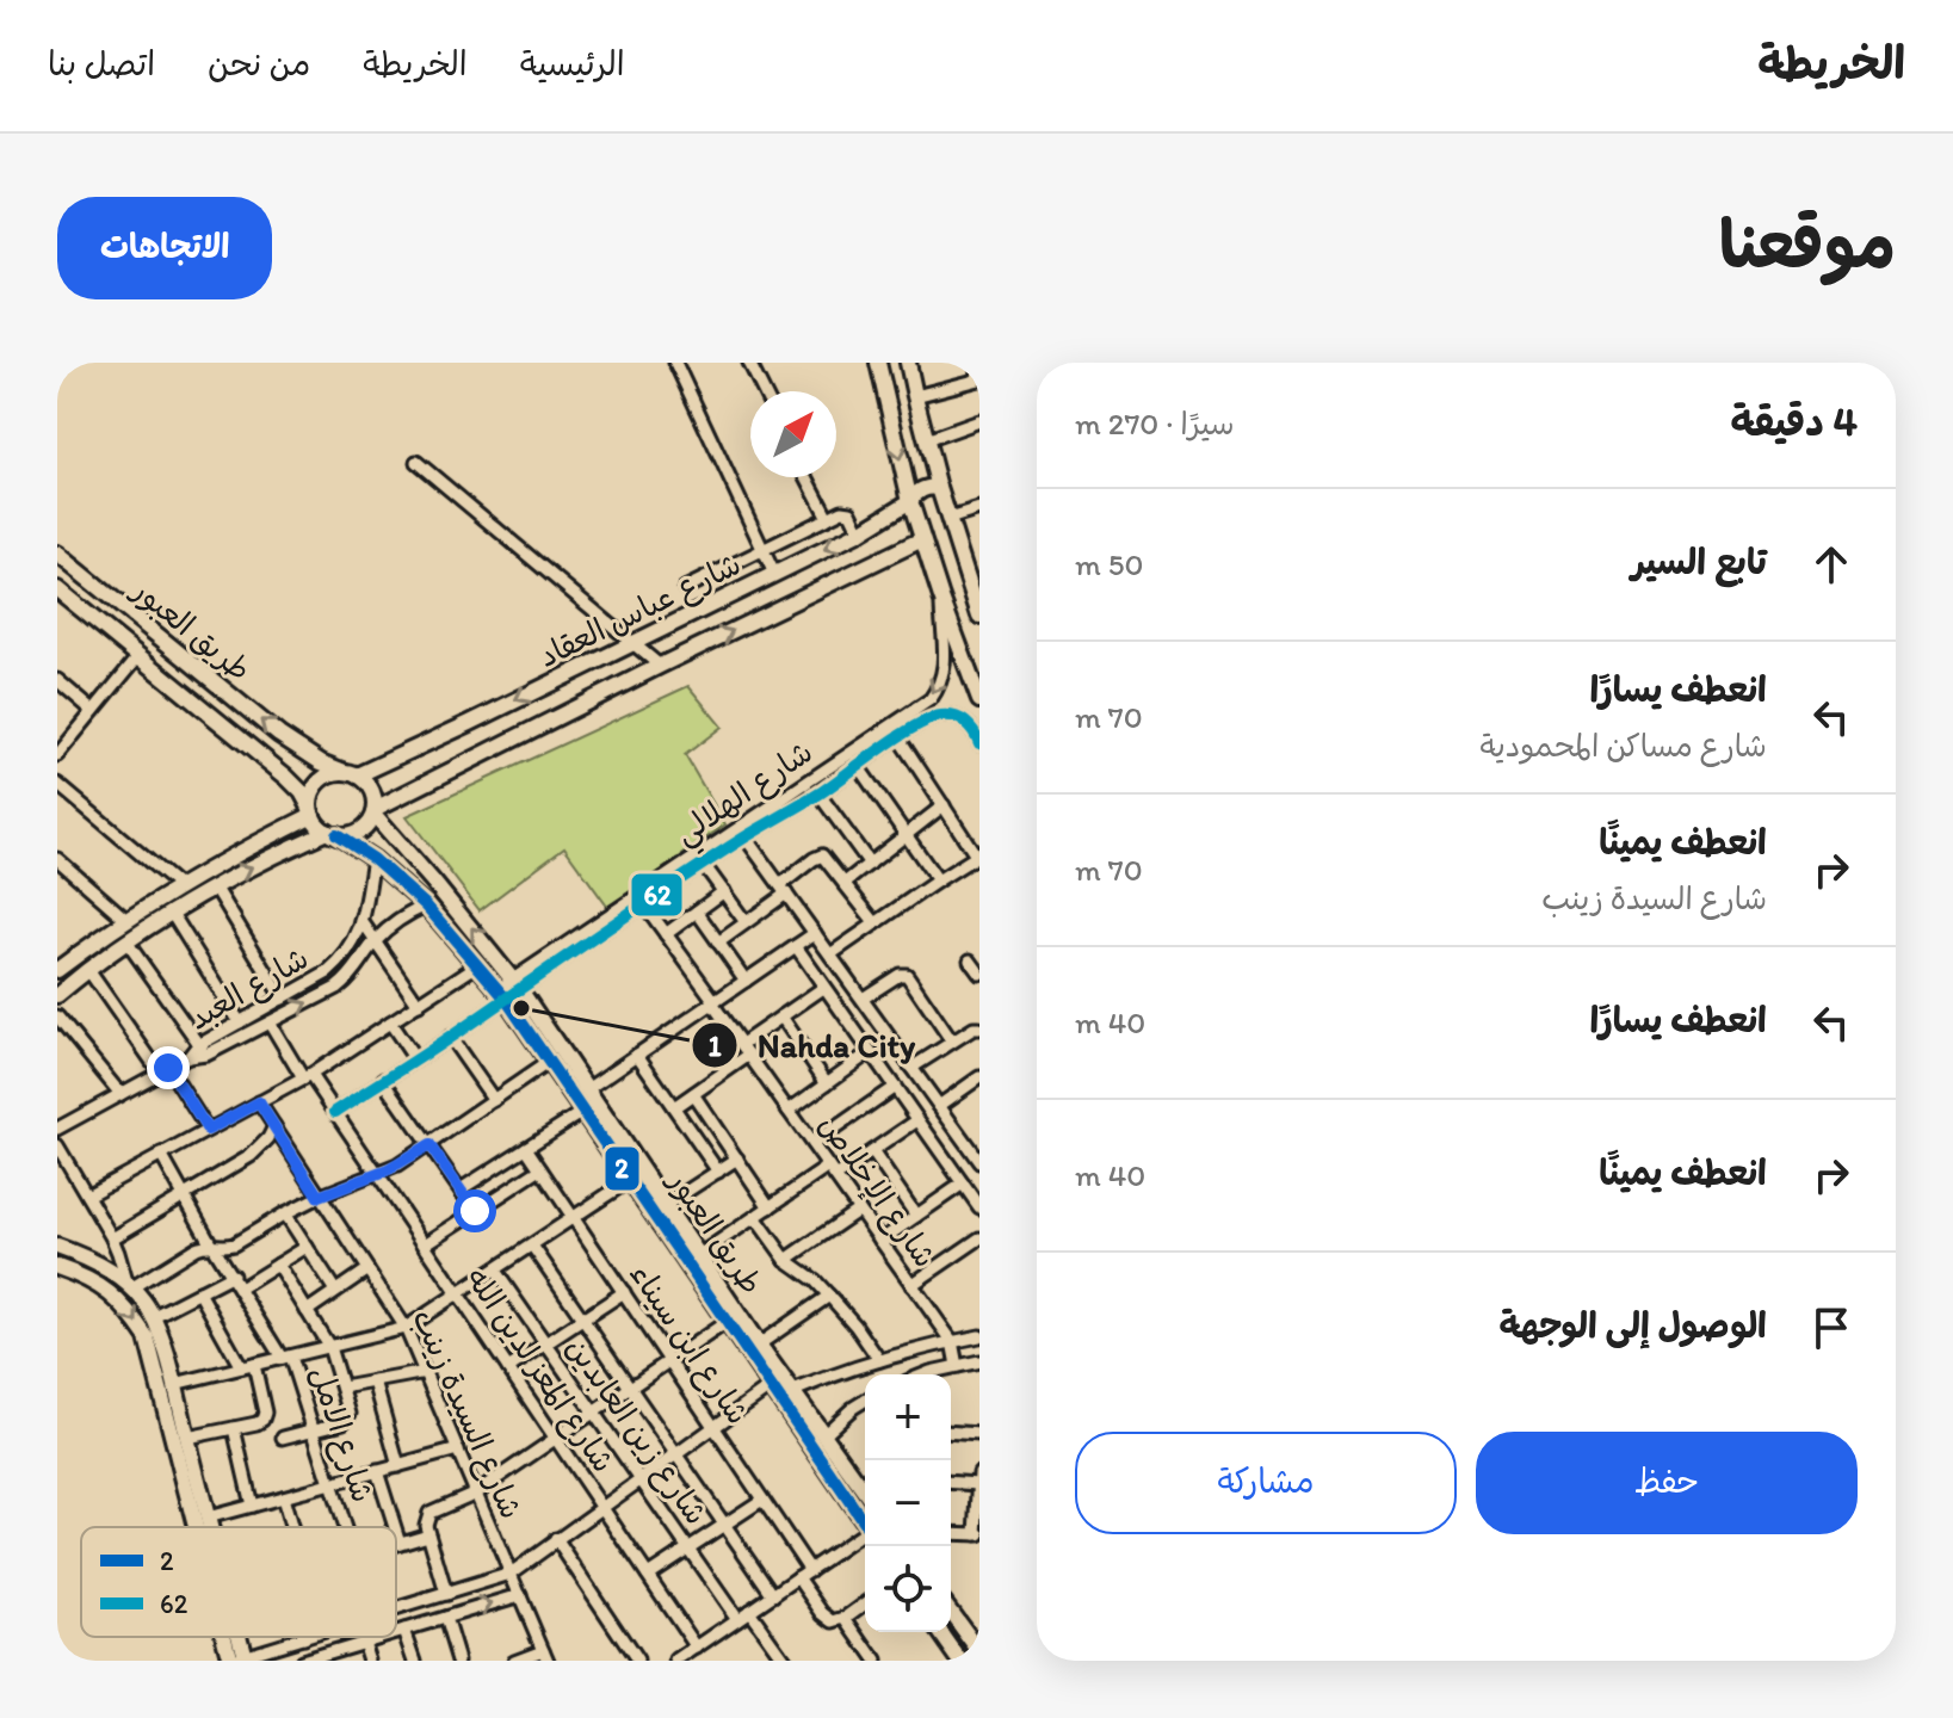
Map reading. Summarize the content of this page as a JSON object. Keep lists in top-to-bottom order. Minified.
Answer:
{"streets":{"street":["شارع عباس العقاد","طريق العبور","شارع الهلالي","شارع العبد","شارع الإخلاص","شارع ابن سيناء","شارع المعز لدين الله","شارع السيدة زينب","شارع زين العابدين","شارع الامل"]},"crossings":[["شارع عباس العقاد","طريق العبور"],["طريق العبور","شارع الهلالي"],["طريق العبور","شارع العبد"],["شارع الهلالي","شارع الإخلاص"],["شارع الهلالي","شارع المعز لدين الله"],["شارع العبد","شارع المعز لدين الله"]],"places":["Nahda City"],"lines":["transit line 62","transit line 2"],"legend":["2","62"],"north":"top right","page":{"header":"الخريطة","nav":["الرئيسية","الخريطة","من نحن","اتصل بنا"],"title":"موقعنا","buttons":["الاتجاهات",["حفظ","مشاركة"]],"heading":["4 دقيقة","سيرًا · 270 m"],"list":[["تابع السير","50 m"],["انعطف يسارًا","شارع مساكن المحمودية","70 m"],["انعطف يمينًا","شارع السيدة زينب","70 m"],["انعطف يسارًا","40 m"],["انعطف يمينًا","40 m"],"الوصول إلى الوجهة"],"map_buttons":["+","−"]}}
